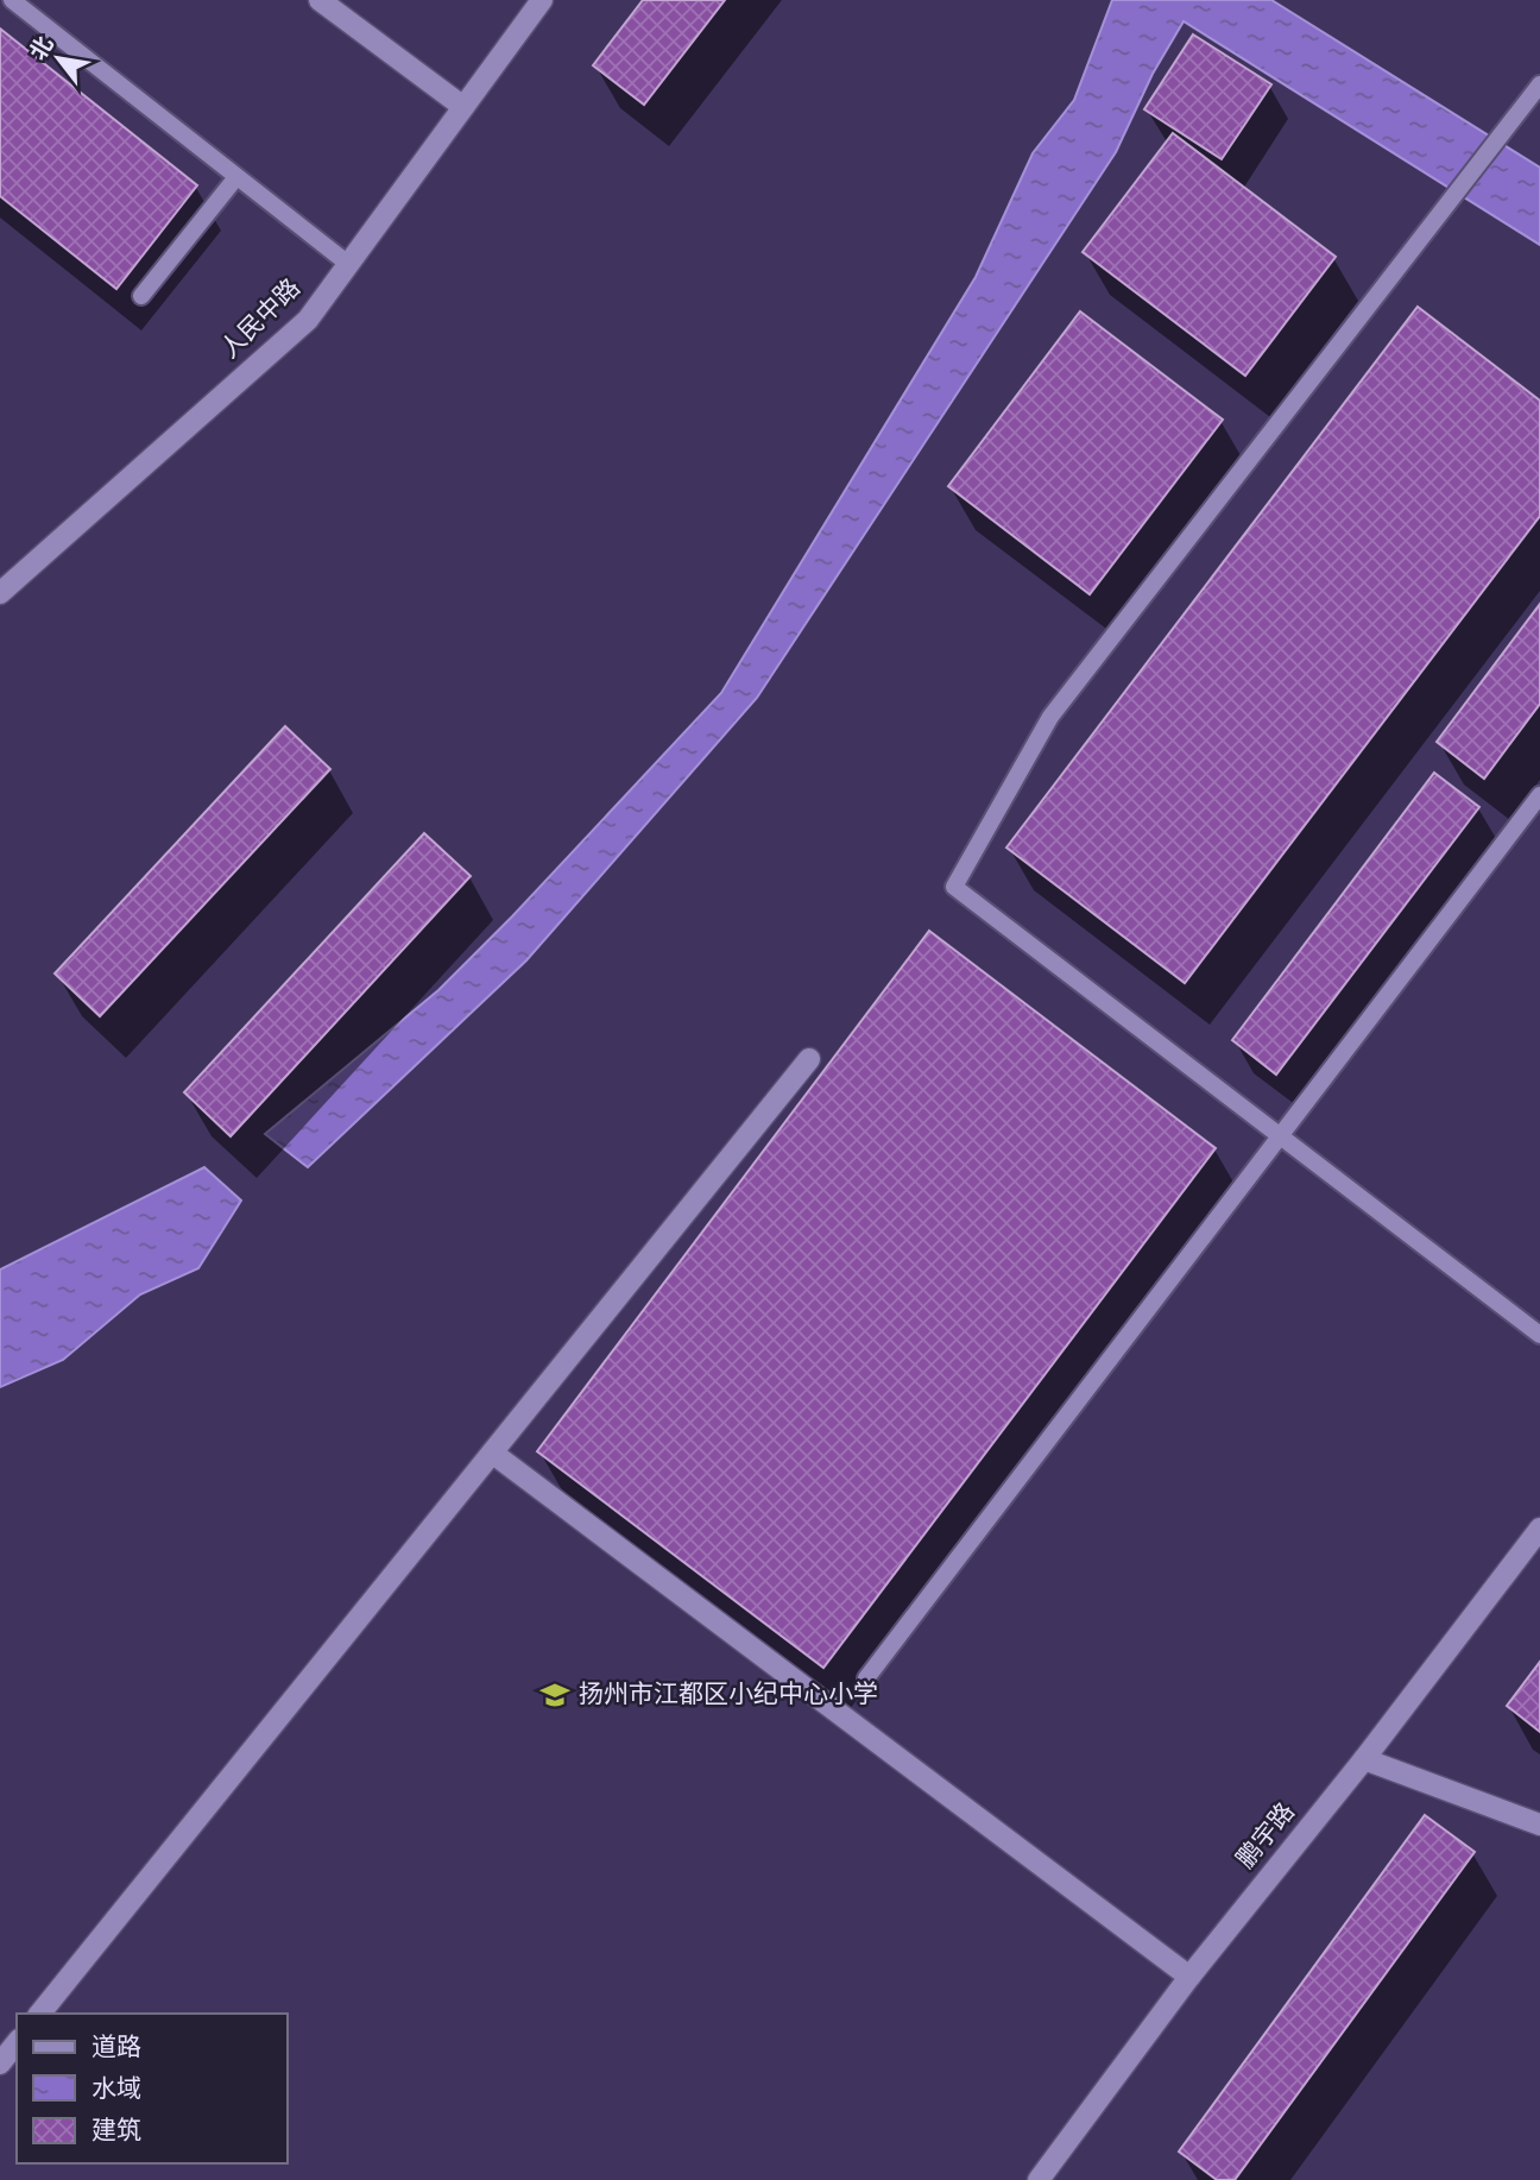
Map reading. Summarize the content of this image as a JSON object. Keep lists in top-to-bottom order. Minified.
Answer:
{"streets":{"street":["人民中路","鹏宇路"]},"places":{"school or university":["扬州市江都区小纪中心小学"]},"legend":["道路","水域","建筑"],"north":"top left"}
